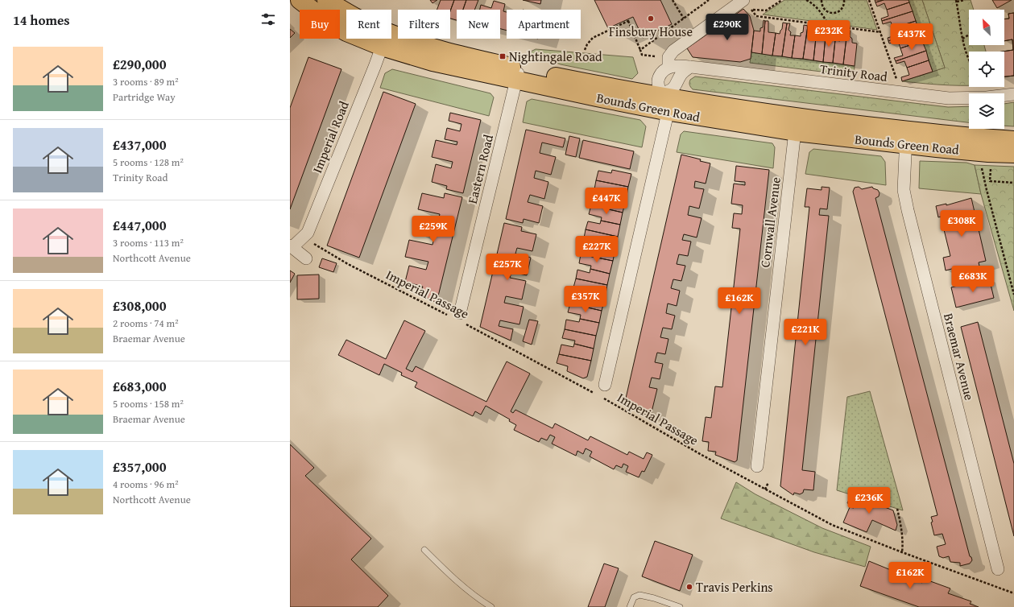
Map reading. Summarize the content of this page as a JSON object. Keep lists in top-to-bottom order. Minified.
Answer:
{"streets":{"main road":["Bounds Green Road"],"street":["Trinity Road","Imperial Road","Eastern Road","Cornwall Avenue","Braemar Avenue"],"path":["Imperial Passage"]},"crossings":[["Bounds Green Road","Imperial Road"],["Bounds Green Road","Eastern Road"],["Bounds Green Road","Cornwall Avenue"],["Bounds Green Road","Braemar Avenue"],["Imperial Road","Imperial Passage"],["Eastern Road","Imperial Passage"]],"places":{"other":["Finsbury House","Travis Perkins"],"transit":["Nightingale Road"]},"north":"top left","page":{"heading":"14 homes","chip":["Buy","Rent","Filters","New","Apartment"],"price":["£290K","£232K","£437K","£447K","£308K","£259K","£227K","£257K","£683K","£357K","£162K","£221K","£236K","£162K"],"list":[{"name":"£290,000","note":"3 rooms · 89 m² · Partridge Way"},{"name":"£437,000","note":"5 rooms · 128 m² · Trinity Road"},{"name":"£447,000","note":"3 rooms · 113 m² · Northcott Avenue"},{"name":"£308,000","note":"2 rooms · 74 m² · Braemar Avenue"},{"name":"£683,000","note":"5 rooms · 158 m² · Braemar Avenue"},{"name":"£357,000","note":"4 rooms · 96 m² · Northcott Avenue"}]}}
